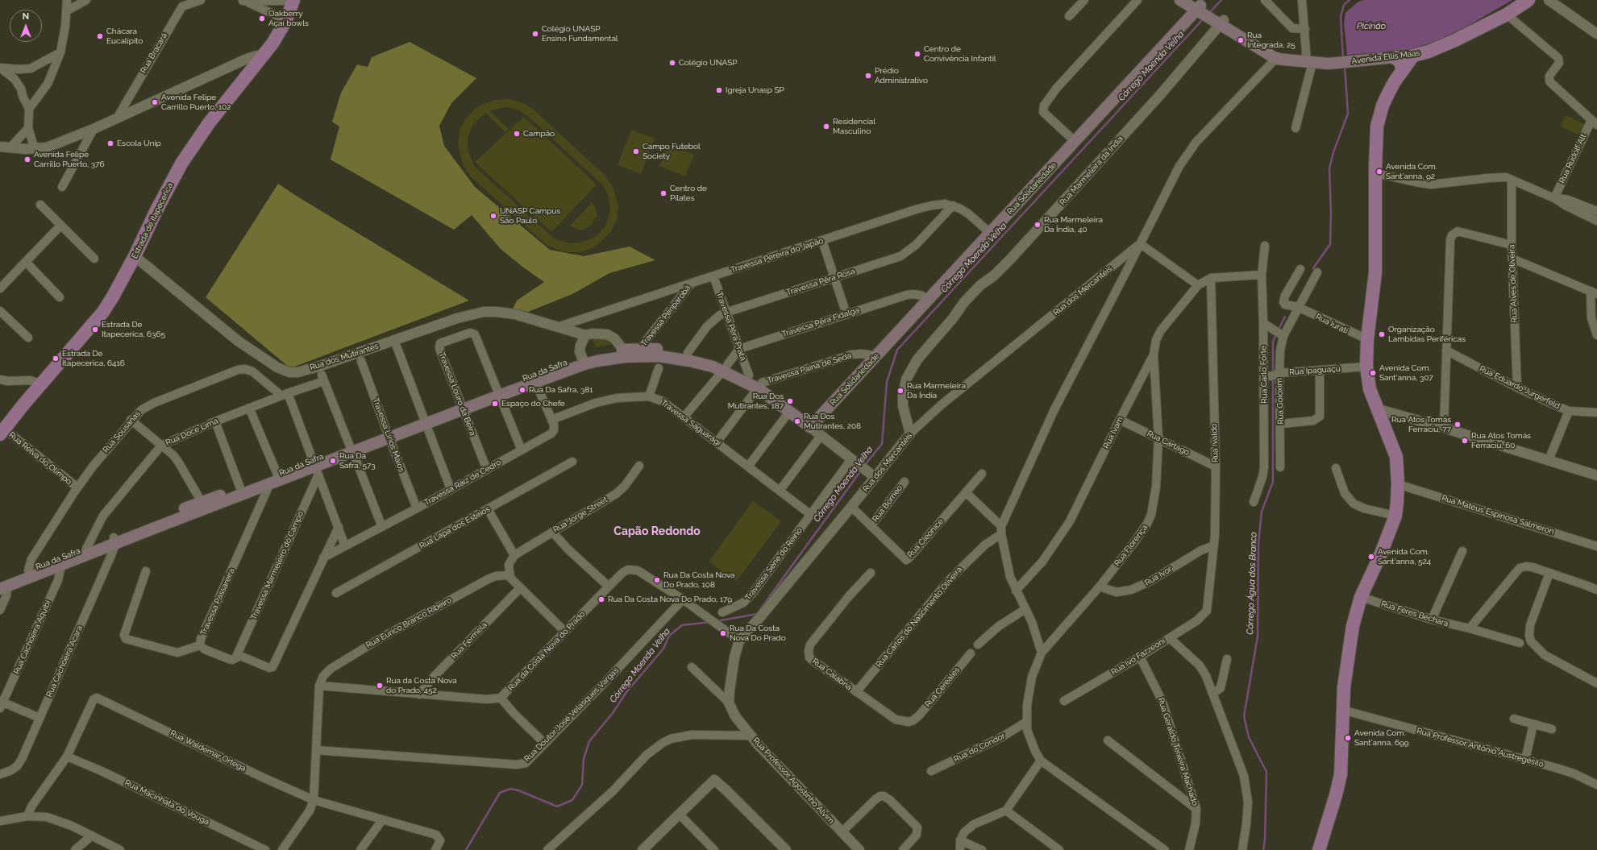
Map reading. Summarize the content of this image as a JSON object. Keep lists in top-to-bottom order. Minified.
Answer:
{"streets":{"main road":["Avenida Ellis Maas","Rua Solidariedade","Estrada de Itapecerica","Rua da Safra"],"street":["Rua Bracará","Rua Rudolf Alt","Rua Marmeleira da Índia","Travessa Pereira do Japão","Travessa Pêra Rosa","Rua Alves de Oliveira","Rua dos Mercantéis","Travessa Periparobá","Travessa Pêra Fidalga","Rua Iurati","Travessa Pêra Prata","Rua dos Mutirantes","Travessa Paina de Seda","Rua Ipaguaçú","Rua Carlo Forte","Rua Eduardo Jurgerfeld","Travessa Louro da Beira","Rua Goioxim","Travessa Saguaragi","Rua Sousanas","Rua Doce Lima","Rua Ivam","Travessa Lírios Maios","Rua Cartágo","Rua Ivaldo","Rua Relva do Olimpo","Travessa Raiz de Cedro","Rua Borneo","Rua Jorge Street","Rua Mateus Espinosa Salmeron","Rua Lapa dos Esteios","Rua Cleonice","Rua Florença","Travessa Sene do Reino","Travessa Marmeleiro do Campo","Rua Ivor","Travessa Passareira","Rua Feres Bechara","Rua Carlos do Nascimento Oliveira","Rua Eurico Branco Ribeiro","Rua Cachoeira Aquibi","Rua Fermela","Rua da Costa Nova do Prado","Rua Ivo Fazzeoni","Rua Cachoeira Acara","Rua Calábria","Rua Cereales","Rua Doutor José Velasques Vargas","Rua do Condor","Rua Professor Antônio Austregésilo","Rua Waldemar Ortega","Rua Geraldo Teixeira Machado","Rua Professor Agostinho Alvim","Rua Macinhata do Vouga"]},"crossings":[["Avenida Ellis Maas","Rua Marmeleira da Índia"],["Avenida Ellis Maas","Rua Solidariedade"],["Rua Marmeleira da Índia","Rua dos Mercantéis"],["Rua Solidariedade","Travessa Pereira do Japão"],["Rua Solidariedade","Travessa Pêra Fidalga"],["Rua Solidariedade","Travessa Paina de Seda"],["Estrada de Itapecerica","Rua dos Mutirantes"],["Estrada de Itapecerica","Rua Relva do Olimpo"],["Travessa Pereira do Japão","Travessa Pêra Rosa"],["Travessa Pereira do Japão","Travessa Periparobá"],["Travessa Pereira do Japão","Travessa Pêra Prata"],["Travessa Pereira do Japão","Rua dos Mutirantes"],["Travessa Pêra Rosa","Travessa Pêra Prata"],["Rua Alves de Oliveira","Rua Eduardo Jurgerfeld"],["Rua dos Mercantéis","Rua Cleonice"],["Rua dos Mercantéis","Rua da Costa Nova do Prado"],["Travessa Pêra Fidalga","Travessa Pêra Prata"],["Rua Iurati","Rua Goioxim"],["Rua da Safra","Travessa Louro da Beira"],["Rua da Safra","Rua Sousanas"],["Rua da Safra","Rua Doce Lima"],["Rua da Safra","Travessa Lírios Maios"],["Rua da Safra","Travessa Raiz de Cedro"],["Rua da Safra","Travessa Marmeleiro do Campo"],["Rua da Safra","Travessa Passareira"],["Rua da Safra","Rua Cachoeira Aquibi"],["Rua da Safra","Rua Cachoeira Acara"],["Rua Ipaguaçú","Rua Carlo Forte"],["Rua Ipaguaçú","Rua Goioxim"],["Travessa Louro da Beira","Travessa Raiz de Cedro"],["Travessa Saguaragi","Travessa Raiz de Cedro"],["Travessa Saguaragi","Travessa Sene do Reino"],["Rua Sousanas","Rua Doce Lima"],["Rua Sousanas","Rua Relva do Olimpo"],["Rua Doce Lima","Travessa Raiz de Cedro"],["Rua Ivam","Rua Cartágo"],["Rua Ivam","Rua Ivaldo"],["Rua Ivam","Rua Florença"],["Travessa Lírios Maios","Travessa Raiz de Cedro"],["Rua Cartágo","Rua Ivaldo"],["Rua Cartágo","Rua Florença"],["Rua Ivaldo","Rua Ivor"],["Rua Ivaldo","Rua Ivo Fazzeoni"],["Travessa Raiz de Cedro","Travessa Passareira"],["Rua Borneo","Rua Cleonice"],["Rua Florença","Rua Ivor"],["Travessa Marmeleiro do Campo","Travessa Passareira"],["Rua Carlos do Nascimento Oliveira","Rua Calábria"],["Rua da Costa Nova do Prado","Rua Doutor José Velasques Vargas"],["Rua Ivo Fazzeoni","Rua Geraldo Teixeira Machado"],["Rua Calábria","Rua Cereales"],["Rua Waldemar Ortega","Rua Macinhata do Vouga"]],"districts":["Capão Redondo"],"water":["Picinão","Córrego Moenda Velha","Córrego Água dos Branco"],"places":["Oakberry Açaí bowls","Colégio UNASP Ensino Fundamental","Chácara Eucalípito","Rua Integrada, 25","Centro de Convivência Infantil","Colégio UNASP","Prédio Administrativo","Igreja Unasp SP","Avenida Felipe Carrillo Puerto, 102","Residencial Masculino","Campão","Escola Unip","Campo Futebol Society","Avenida Felipe Carrillo Puerto, 376","Avenida Com. Sant'anna, 92","Centro de Pilates","UNASP Campus São Paulo","Rua Marmeleira Da Índia, 40","Estrada De Itapecerica, 6365","Organização Lambidas Periféricas","Estrada De Itapecerica, 6416","Avenida Com. Sant'anna, 307","Rua Da Safra, 381","Rua Marmeleira Da Índia","Rua Dos Mutirantes, 187","Espaço do Chefe","Rua Dos Mutirantes, 208","Rua Atos Tomás Ferraciu, 77","Rua Atos Tomás Ferraciu, 60","Rua Da Safra, 573","Avenida Com. Sant'anna, 524","Rua Da Costa Nova Do Prado, 108","Rua Da Costa Nova Do Prado, 179","Rua Da Costa Nova Do Prado","Rua da Costa Nova do Prado, 452","Avenida Com. Sant'anna, 699"],"north":"top"}
